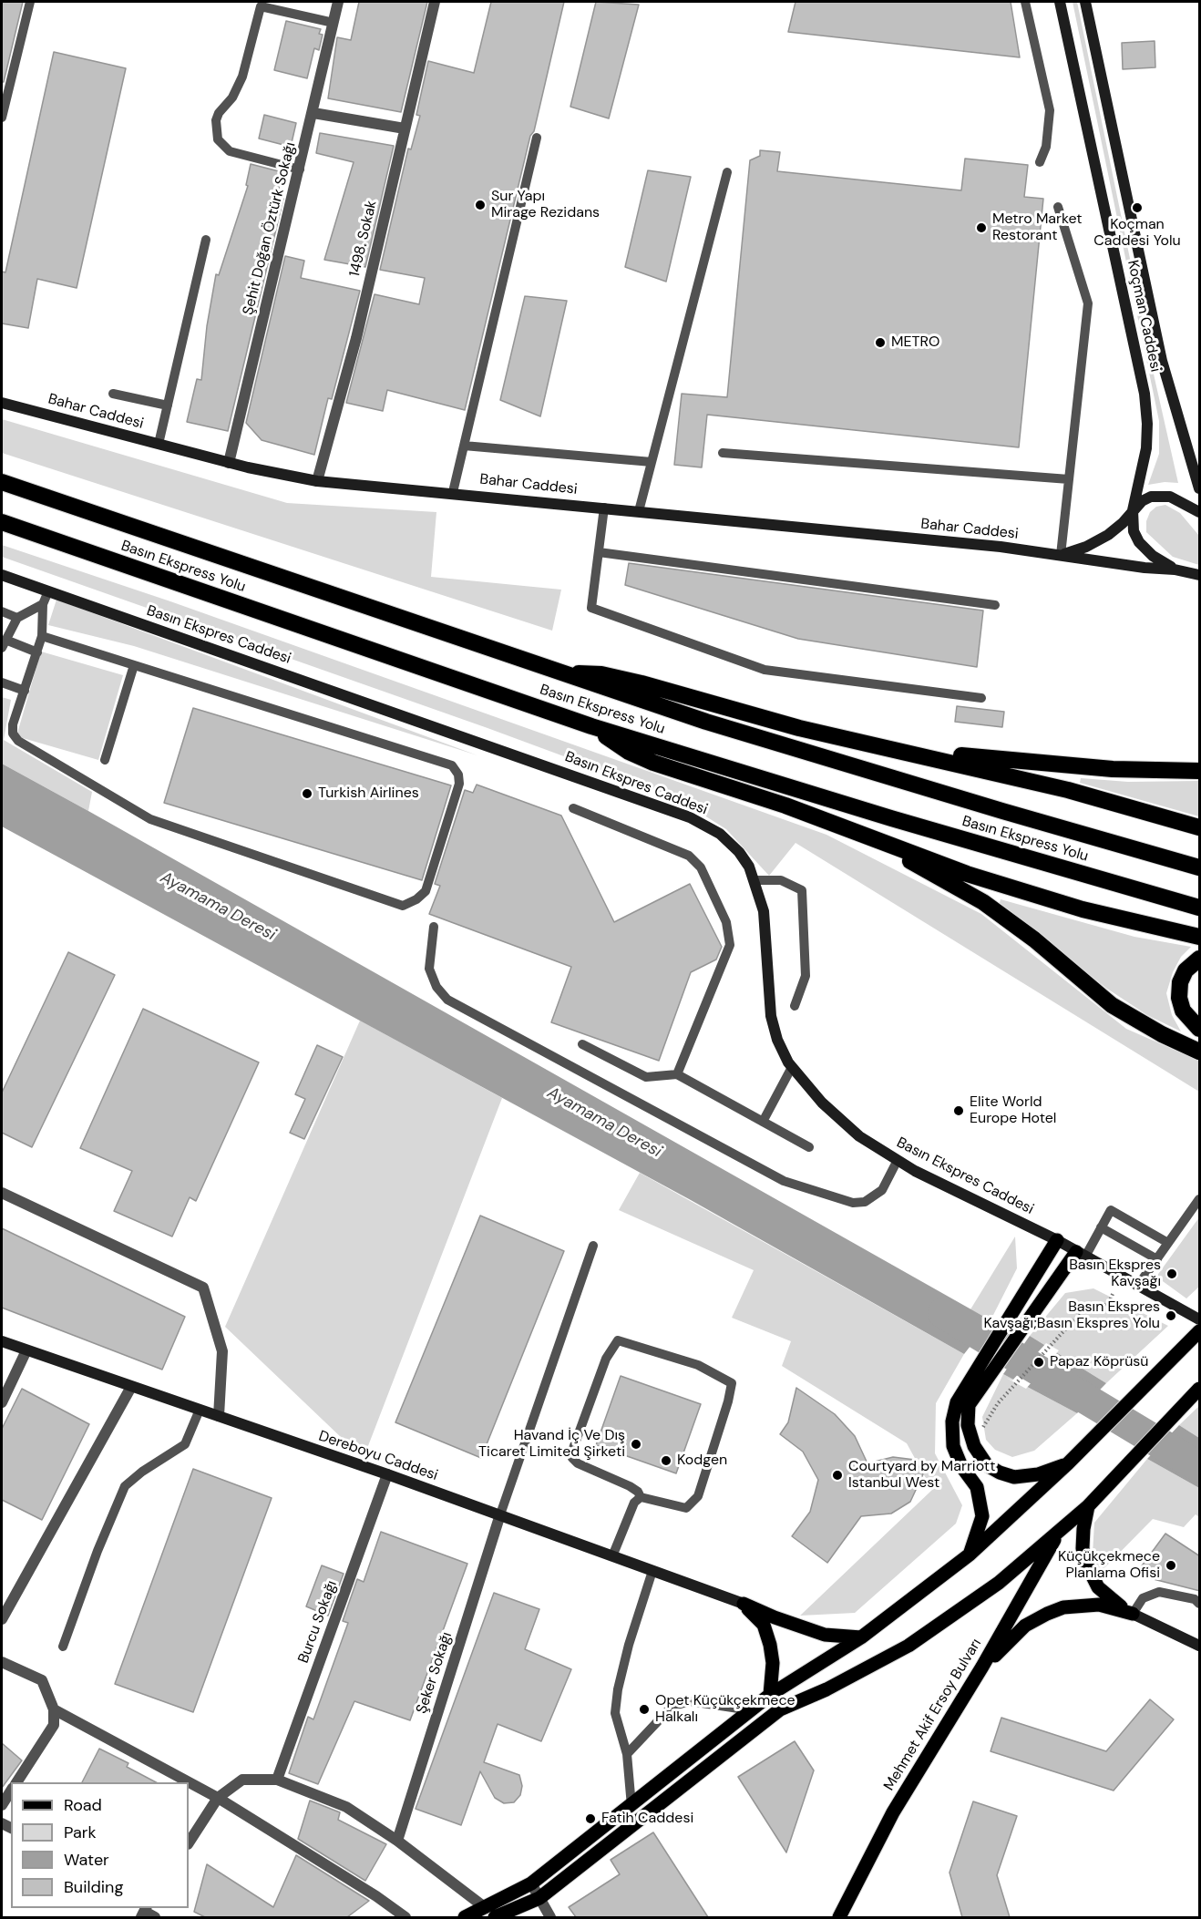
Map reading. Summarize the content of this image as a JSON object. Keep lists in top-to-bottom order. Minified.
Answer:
{"streets":{"highway":["Basın Ekspress Yolu"],"main road":["Koçman Caddesi","Bahar Caddesi","Basın Ekspres Caddesi","Dereboyu Caddesi","Mehmet Akif Ersoy Bulvarı"],"street":["Şehit Doğan Öztürk Sokağı","1498. Sokak","Burcu Sokağı","Şeker Sokağı"]},"crossings":[["Şehit Doğan Öztürk Sokağı","Bahar Caddesi"],["1498. Sokak","Bahar Caddesi"],["Dereboyu Caddesi","Burcu Sokağı"],["Dereboyu Caddesi","Şeker Sokağı"]],"water":["Ayamama Deresi"],"places":["Sur Yapı Mirage Rezidans","Koçman Caddesi Yolu","Metro Market Restorant","METRO","Turkish Airlines","Elite World Europe Hotel","Basın Ekspres Kavşağı","Basın Ekspres Kavşağı;Basın Ekspres Yolu","Papaz Köprüsü","Havand İç Ve Dış Ticaret Limited Şirketi","Kodgen","Courtyard by Marriott Istanbul West","Küçükçekmece Planlama Ofisi","Opet Küçükçekmece Halkalı","Fatih Caddesi"],"legend":["Road","Park","Water","Building"]}
